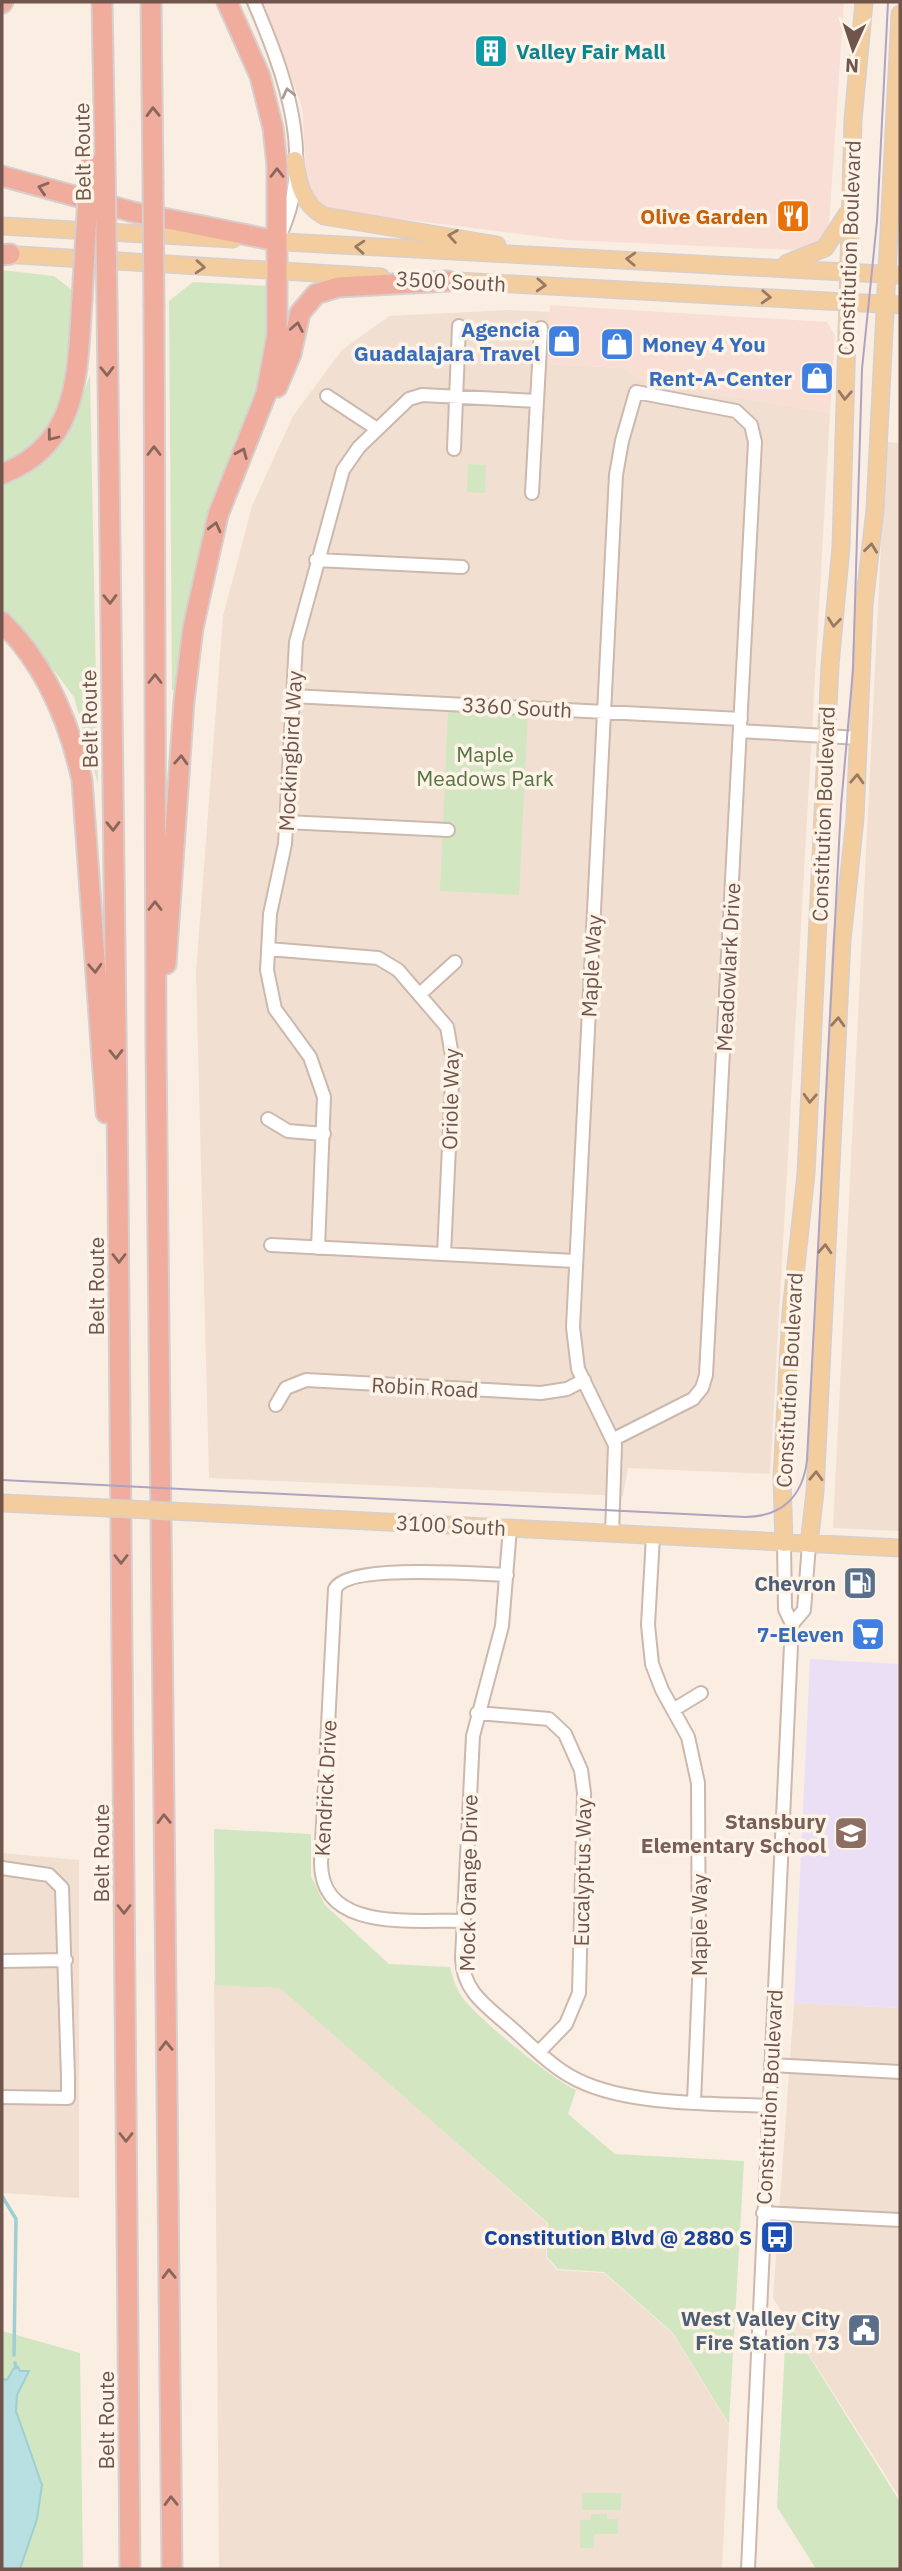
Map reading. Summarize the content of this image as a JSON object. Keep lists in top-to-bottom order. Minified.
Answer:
{"streets":{"highway":["Belt Route"],"main road":["Constitution Boulevard","3500 South","3100 South"],"street":["3360 South","Mockingbird Way","Maple Way","Meadowlark Drive","Oriole Way","Robin Road","Kendrick Drive","Eucalyptus Way","Mock Orange Drive"]},"crossings":[["Constitution Boulevard","3500 South"],["Constitution Boulevard","3360 South"],["Constitution Boulevard","3100 South"],["Constitution Boulevard","Mock Orange Drive"],["3360 South","Mockingbird Way"],["3360 South","Maple Way"],["3360 South","Meadowlark Drive"],["Mockingbird Way","Oriole Way"],["Maple Way","Meadowlark Drive"],["Maple Way","Robin Road"],["Maple Way","3100 South"],["Maple Way","Mock Orange Drive"],["3100 South","Mock Orange Drive"],["Kendrick Drive","Mock Orange Drive"],["Eucalyptus Way","Mock Orange Drive"]],"parks":["Maple Meadows Park"],"places":{"building":["Valley Fair Mall"],"restaurant":["Olive Garden"],"shop":["Agencia Guadalajara Travel","Money 4 You","Rent-A-Center"],"fuel station":["Chevron"],"supermarket":["7-Eleven"],"school or university":["Stansbury Elementary School"],"bus stop":["Constitution Blvd @ 2880 S"],"public building":["West Valley City Fire Station 73"]},"north":"bottom"}
